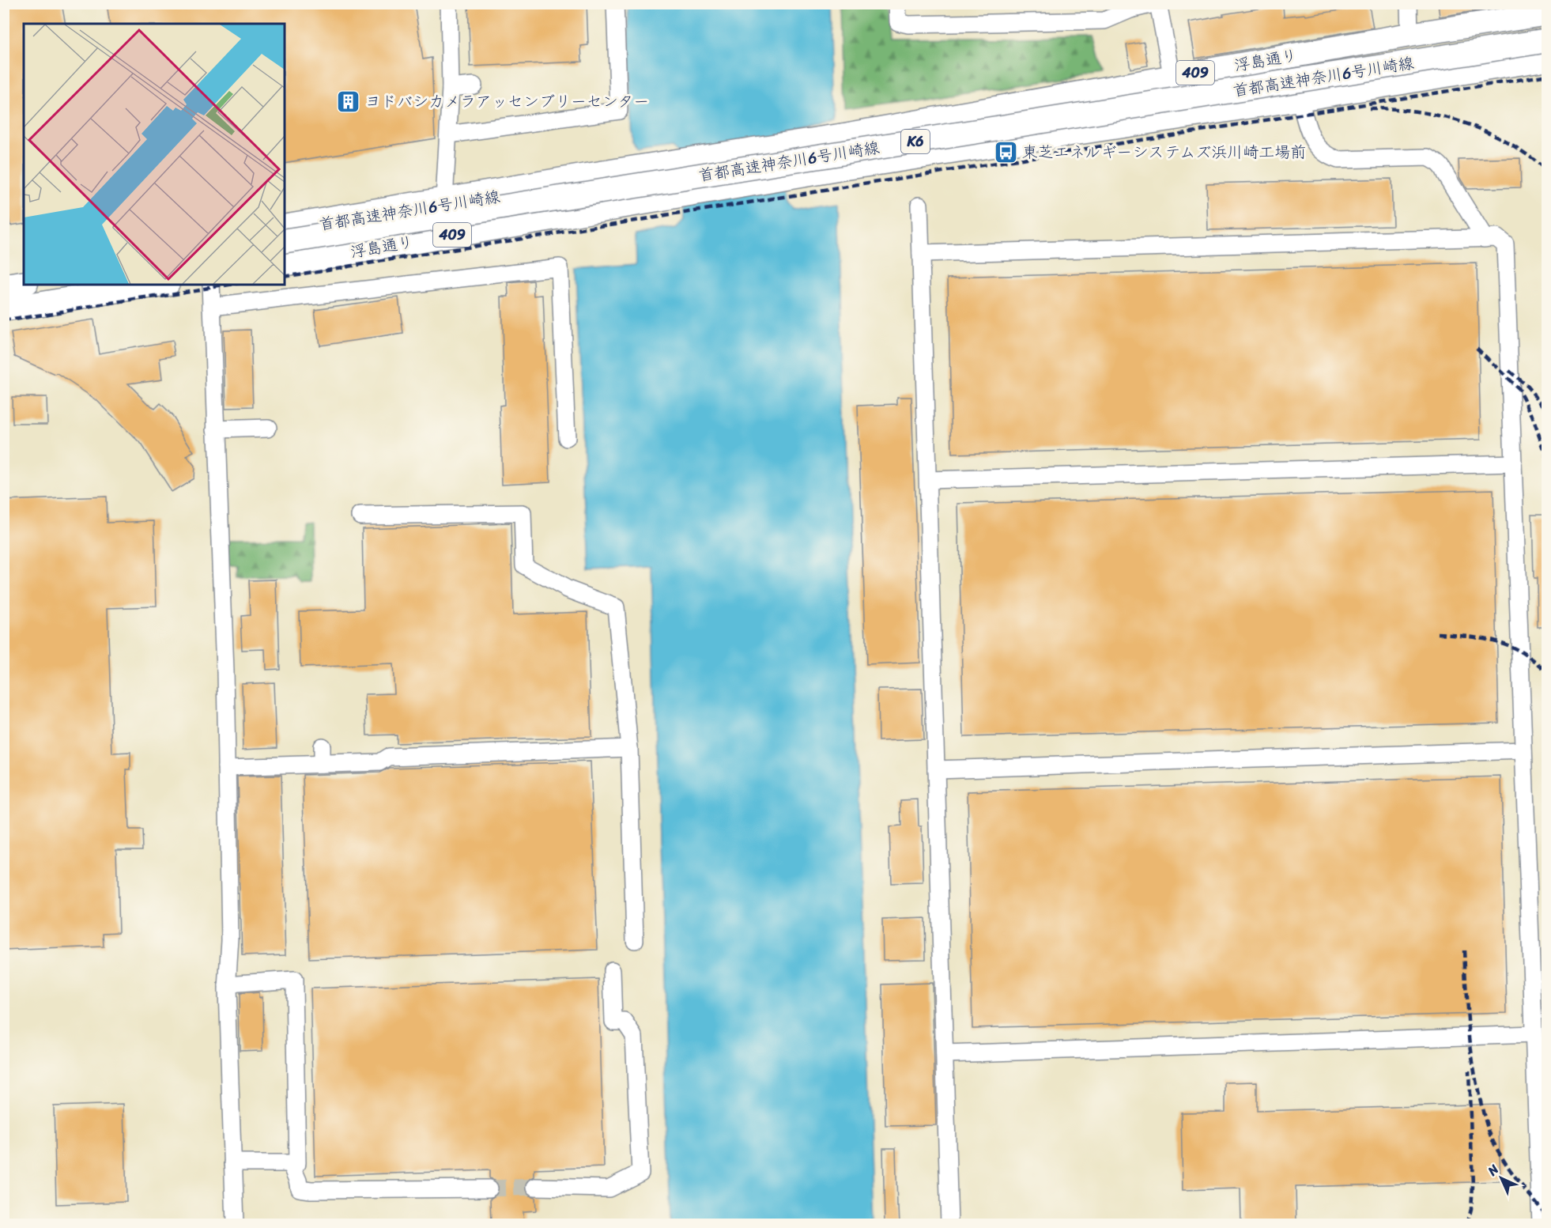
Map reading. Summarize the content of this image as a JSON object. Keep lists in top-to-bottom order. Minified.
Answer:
{"streets":{"highway":["浮島通り","409","首都高速神奈川6号川崎線","K6"]},"crossings":[["浮島通り","409"]],"places":{"building":["ヨドバシカメラアッセンブリーセンター"],"bus stop":["東芝エネルギーシステムズ浜川崎工場前"]},"north":"top left"}
